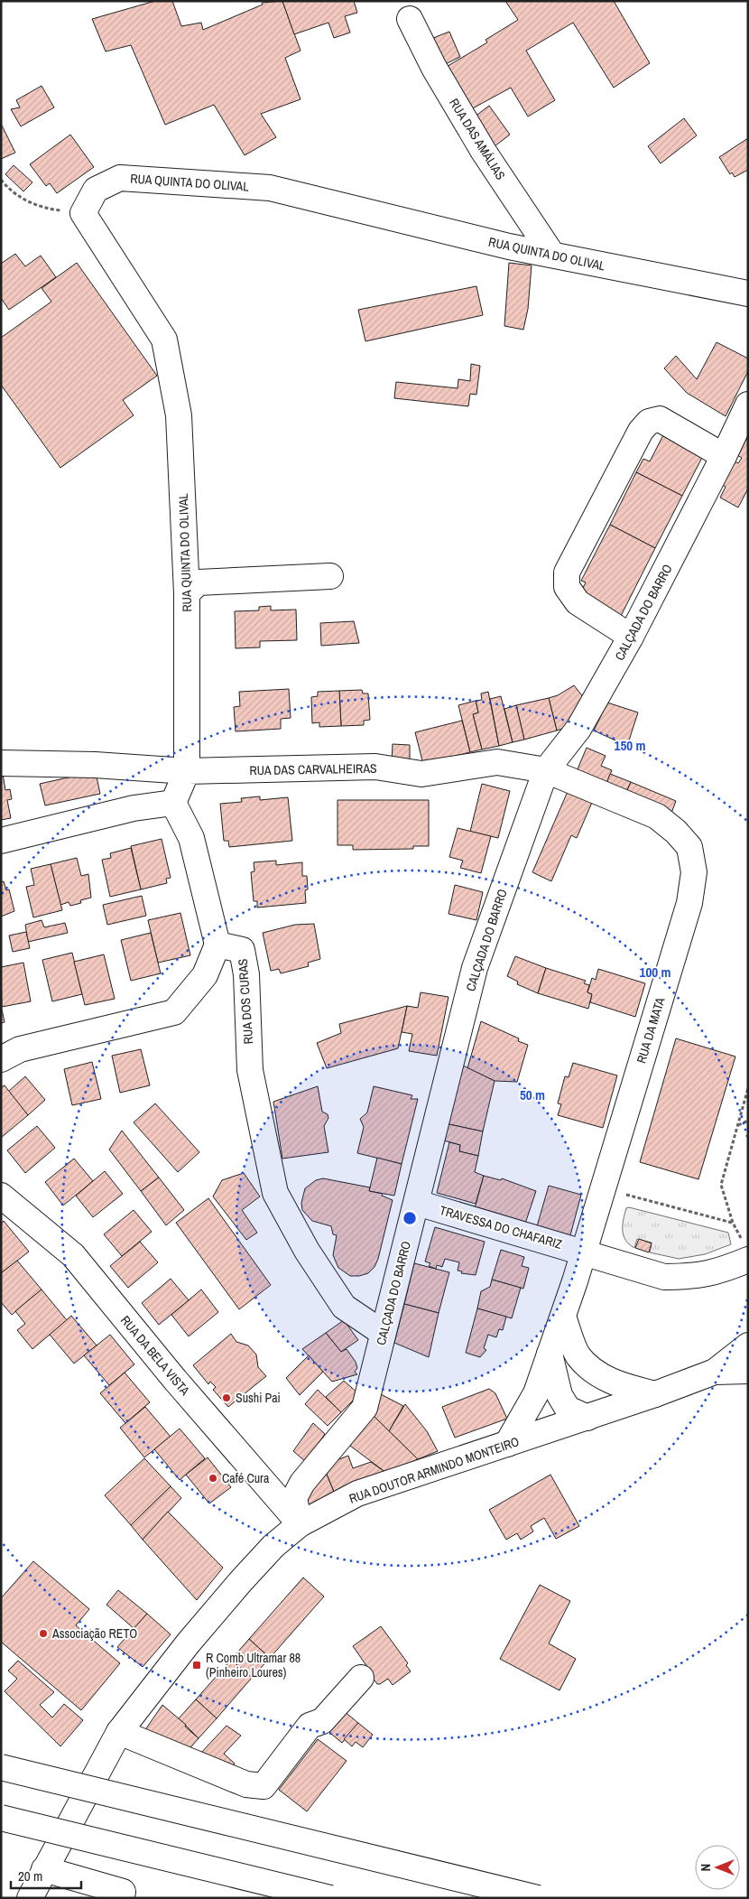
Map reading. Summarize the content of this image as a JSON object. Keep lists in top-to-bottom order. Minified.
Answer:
{"streets":{"main road":["RUA DAS AMÁLIAS","RUA QUINTA DO OLIVAL","CALÇADA DO BARRO","RUA DAS CARVALHEIRAS","RUA DOS CURAS","RUA DA MATA","TRAVESSA DO CHAFARIZ","RUA DA BELA VISTA","RUA DOUTOR ARMINDO MONTEIRO"]},"crossings":[["RUA DAS AMÁLIAS","RUA QUINTA DO OLIVAL"],["RUA QUINTA DO OLIVAL","RUA DAS CARVALHEIRAS"],["CALÇADA DO BARRO","RUA DAS CARVALHEIRAS"],["CALÇADA DO BARRO","RUA DOS CURAS"],["CALÇADA DO BARRO","RUA DA MATA"],["CALÇADA DO BARRO","TRAVESSA DO CHAFARIZ"],["CALÇADA DO BARRO","RUA DA BELA VISTA"],["CALÇADA DO BARRO","RUA DOUTOR ARMINDO MONTEIRO"],["RUA DAS CARVALHEIRAS","RUA DA MATA"],["RUA DA MATA","TRAVESSA DO CHAFARIZ"],["RUA DA MATA","RUA DOUTOR ARMINDO MONTEIRO"],["RUA DA BELA VISTA","RUA DOUTOR ARMINDO MONTEIRO"]],"places":{"other":["Sushi Pai","Café Cura","Associação RETO"],"transit":["R Comb Ultramar 88 (Pinheiro Loures)"]},"scale_bar":"20 m","north":"left","rings":["150 m","100 m","50 m"]}
